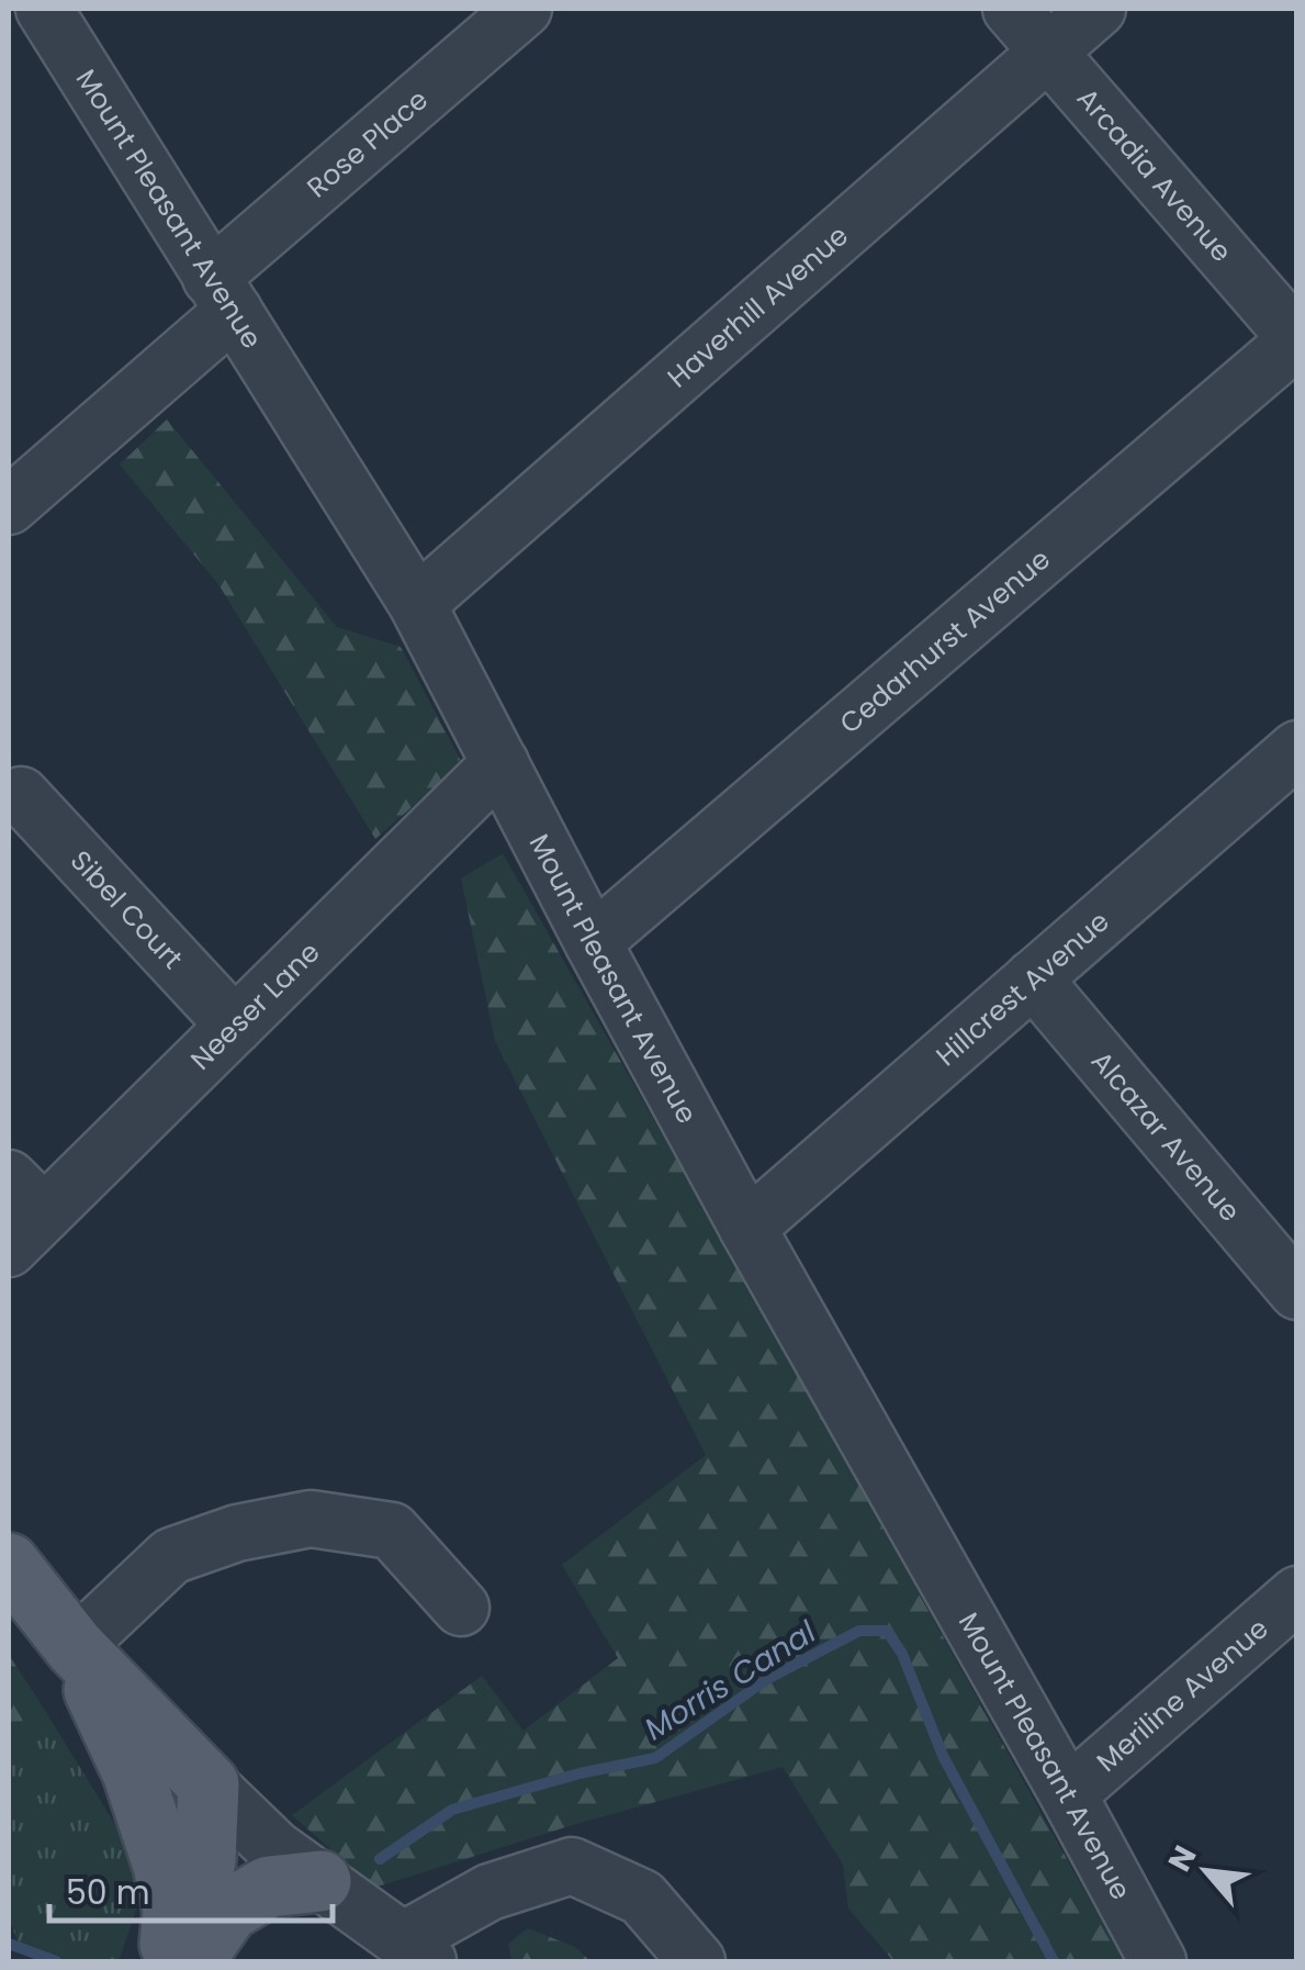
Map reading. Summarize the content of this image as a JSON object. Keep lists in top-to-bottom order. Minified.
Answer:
{"streets":{"street":["Rose Place","Arcadia Avenue","Mount Pleasant Avenue","Haverhill Avenue","Cedarhurst Avenue","Sibel Court","Hillcrest Avenue","Neeser Lane","Alcazar Avenue","Meriline Avenue"]},"crossings":[["Rose Place","Mount Pleasant Avenue"],["Arcadia Avenue","Haverhill Avenue"],["Arcadia Avenue","Cedarhurst Avenue"],["Mount Pleasant Avenue","Haverhill Avenue"],["Mount Pleasant Avenue","Cedarhurst Avenue"],["Mount Pleasant Avenue","Hillcrest Avenue"],["Mount Pleasant Avenue","Neeser Lane"],["Mount Pleasant Avenue","Meriline Avenue"],["Sibel Court","Neeser Lane"],["Hillcrest Avenue","Alcazar Avenue"]],"water":["Morris Canal"],"scale_bar":"50 m","north":"top left"}
